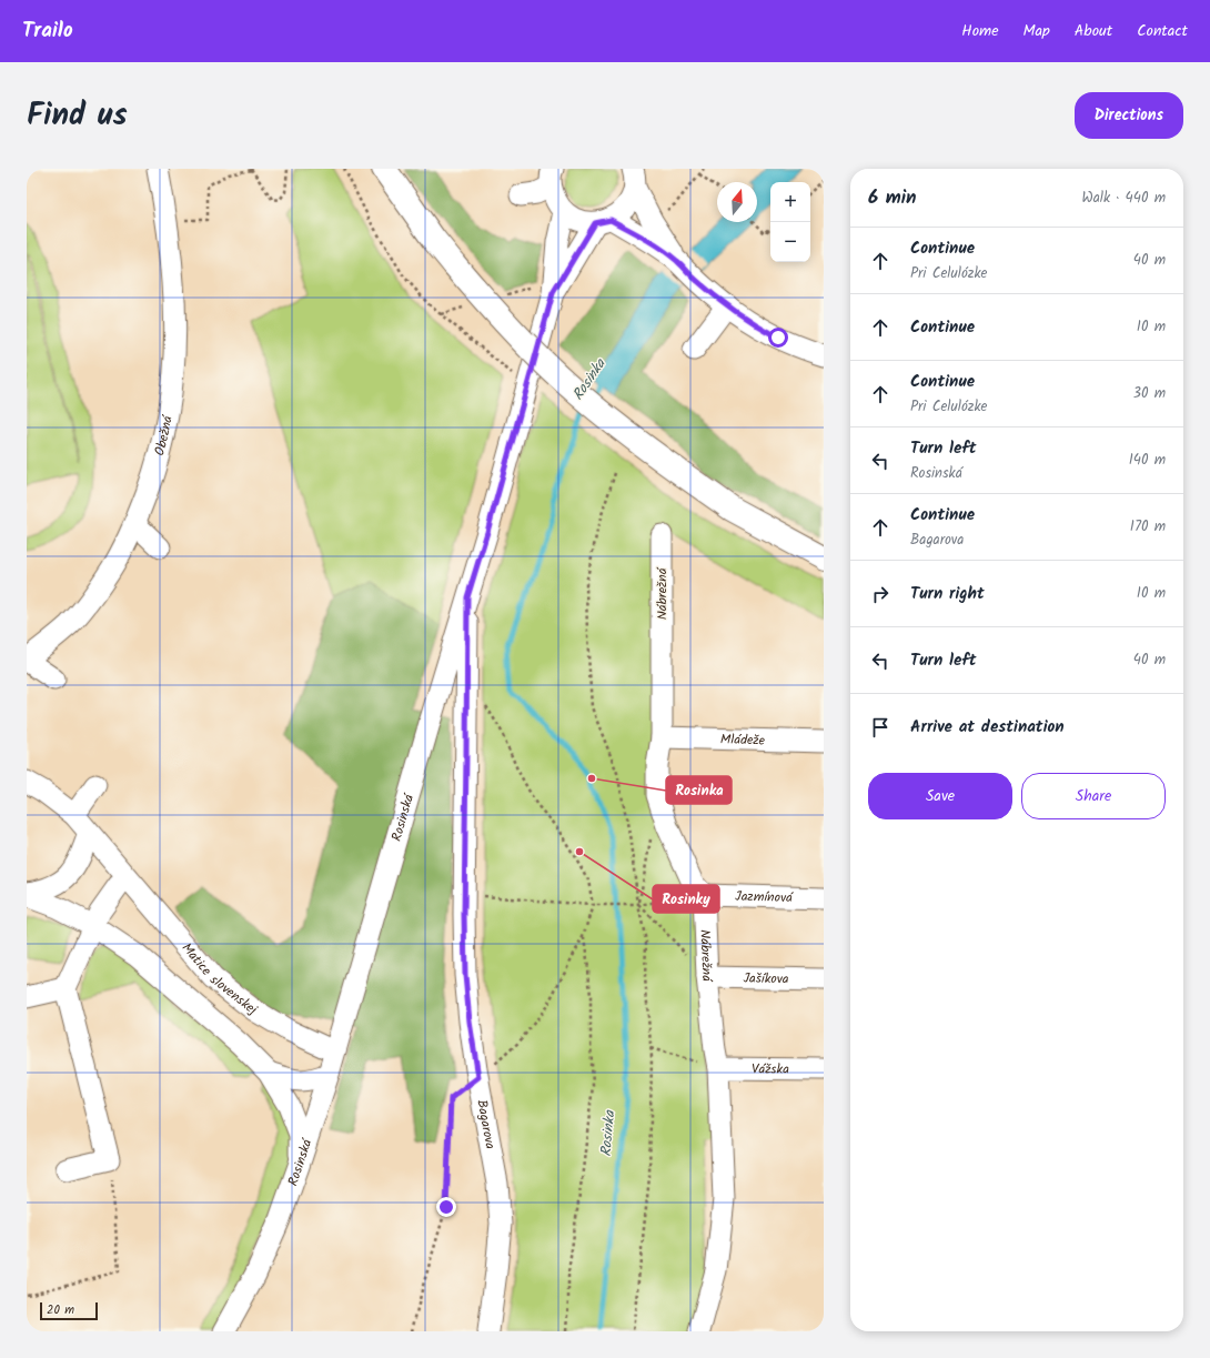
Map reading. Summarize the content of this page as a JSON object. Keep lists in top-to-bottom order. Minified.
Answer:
{"streets":{"street":["Obežná","Nábrežná","Mládeže","Rosinská","Jazmínová","Matice slovenskej","Jašíkova","Vážska","Bagarova"]},"crossings":[["Nábrežná","Mládeže"],["Nábrežná","Jazmínová"],["Nábrežná","Jašíkova"],["Nábrežná","Vážska"],["Rosinská","Matice slovenskej"],["Rosinská","Bagarova"]],"water":["Rosinka"],"places":["Rosinka","Rosinky"],"scale_bar":"20 m","north":"top","page":{"header":"Trailo","nav":["Home","Map","About","Contact"],"title":"Find us","buttons":["Directions",["Save","Share"]],"heading":["6 min","Walk · 440 m"],"map_buttons":["+","−"],"list":[["Continue","Pri Celulózke","40 m"],["Continue","10 m"],["Continue","Pri Celulózke","30 m"],["Turn left","Rosinská","140 m"],["Continue","Bagarova","170 m"],["Turn right","10 m"],["Turn left","40 m"],"Arrive at destination"],"scale":"20 m"}}
